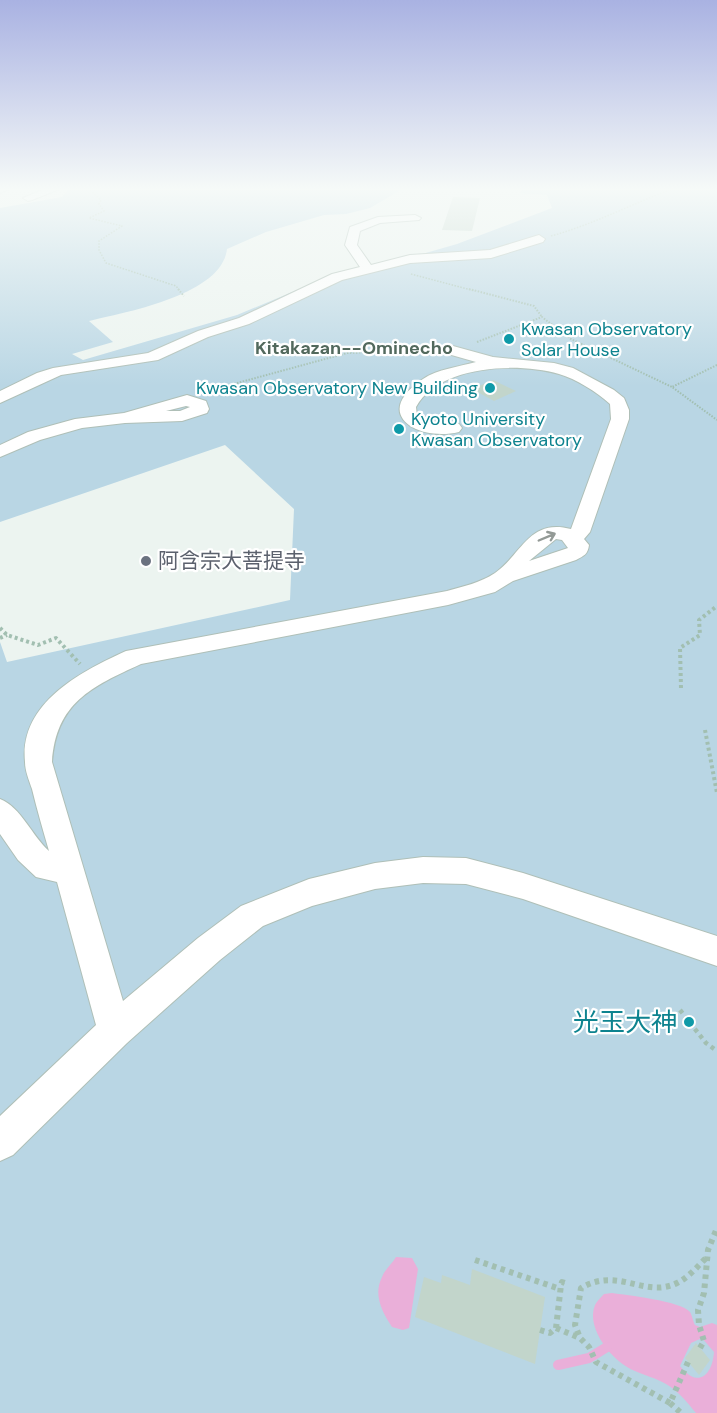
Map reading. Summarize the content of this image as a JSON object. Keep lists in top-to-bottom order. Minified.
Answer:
{"districts":["Kitakazan--Ominecho"],"places":["Kwasan Observatory Solar House","Kwasan Observatory New Building","Kyoto University Kwasan Observatory","阿含宗大菩提寺","光玉大神"]}
